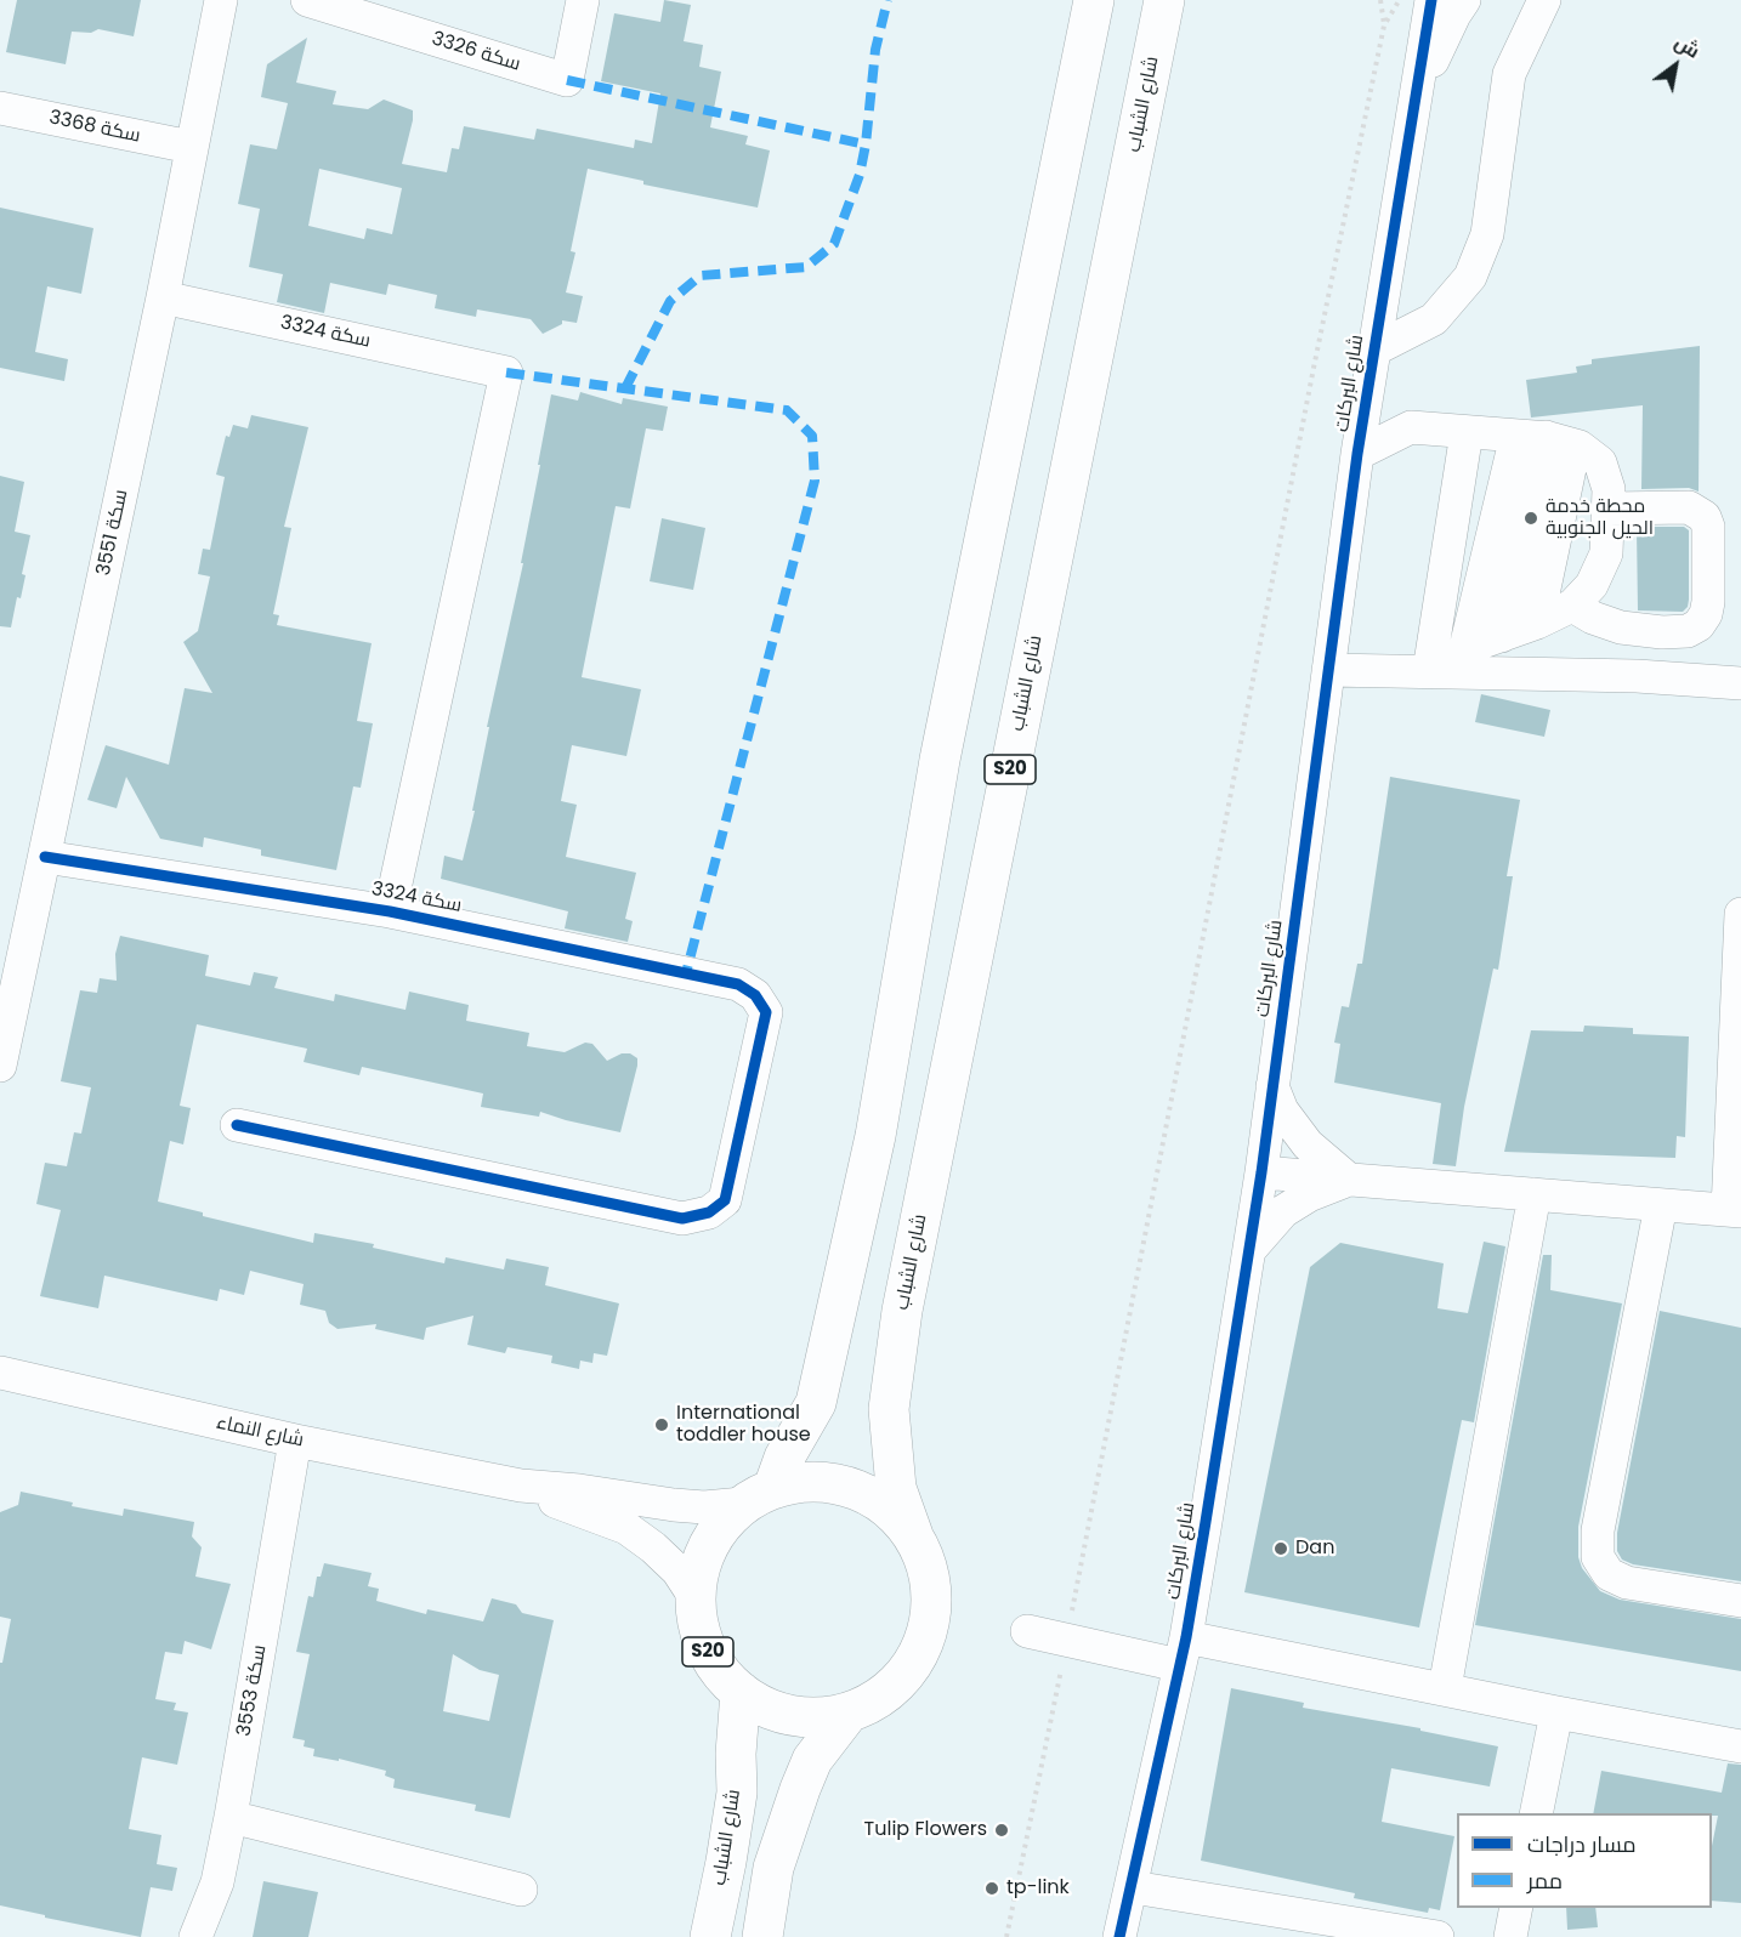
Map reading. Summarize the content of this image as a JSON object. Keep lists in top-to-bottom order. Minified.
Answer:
{"streets":{"main road":["شارع الشباب","S20"],"street":["سكة 3326","سكة 3368","سكة 3324","شارع البركات","سكة 3551","شارع النماء","سكة 3553"]},"crossings":[["شارع الشباب","S20"],["شارع الشباب","شارع النماء"],["سكة 3368","سكة 3551"],["سكة 3324","سكة 3551"],["S20","شارع النماء"],["شارع النماء","سكة 3553"]],"places":["محطة خدمة الحيل الجنوبية","International toddler house","Dan","Tulip Flowers","tp-link"],"legend":["مسار دراجات","ممر"],"north":"top right"}
